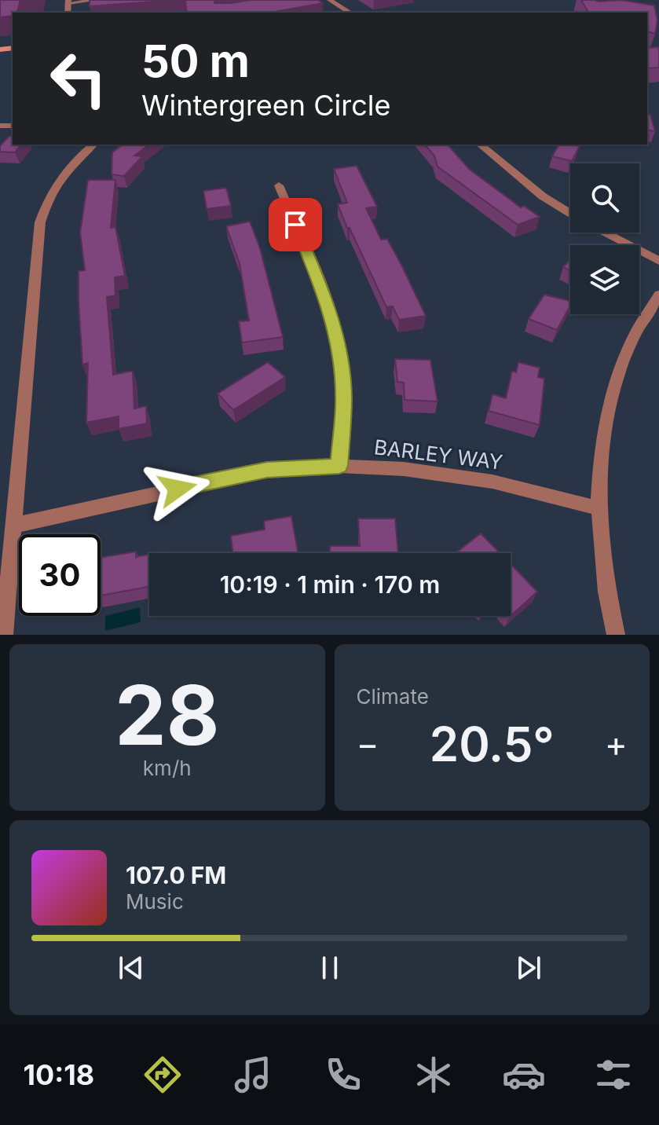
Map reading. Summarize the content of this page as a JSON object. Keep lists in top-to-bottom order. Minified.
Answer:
{"streets":{"street":["BARLEY WAY"]},"page":{"turn":["50 m","Wintergreen Circle"],"limit":"30","trip":"10:19 · 1 min · 170 m","tile":[["28","km/h"],"Climate"],"heat":["−","20.5°","+"],"song":["107.0 FM","Music"],"tabs":"10:18"}}
